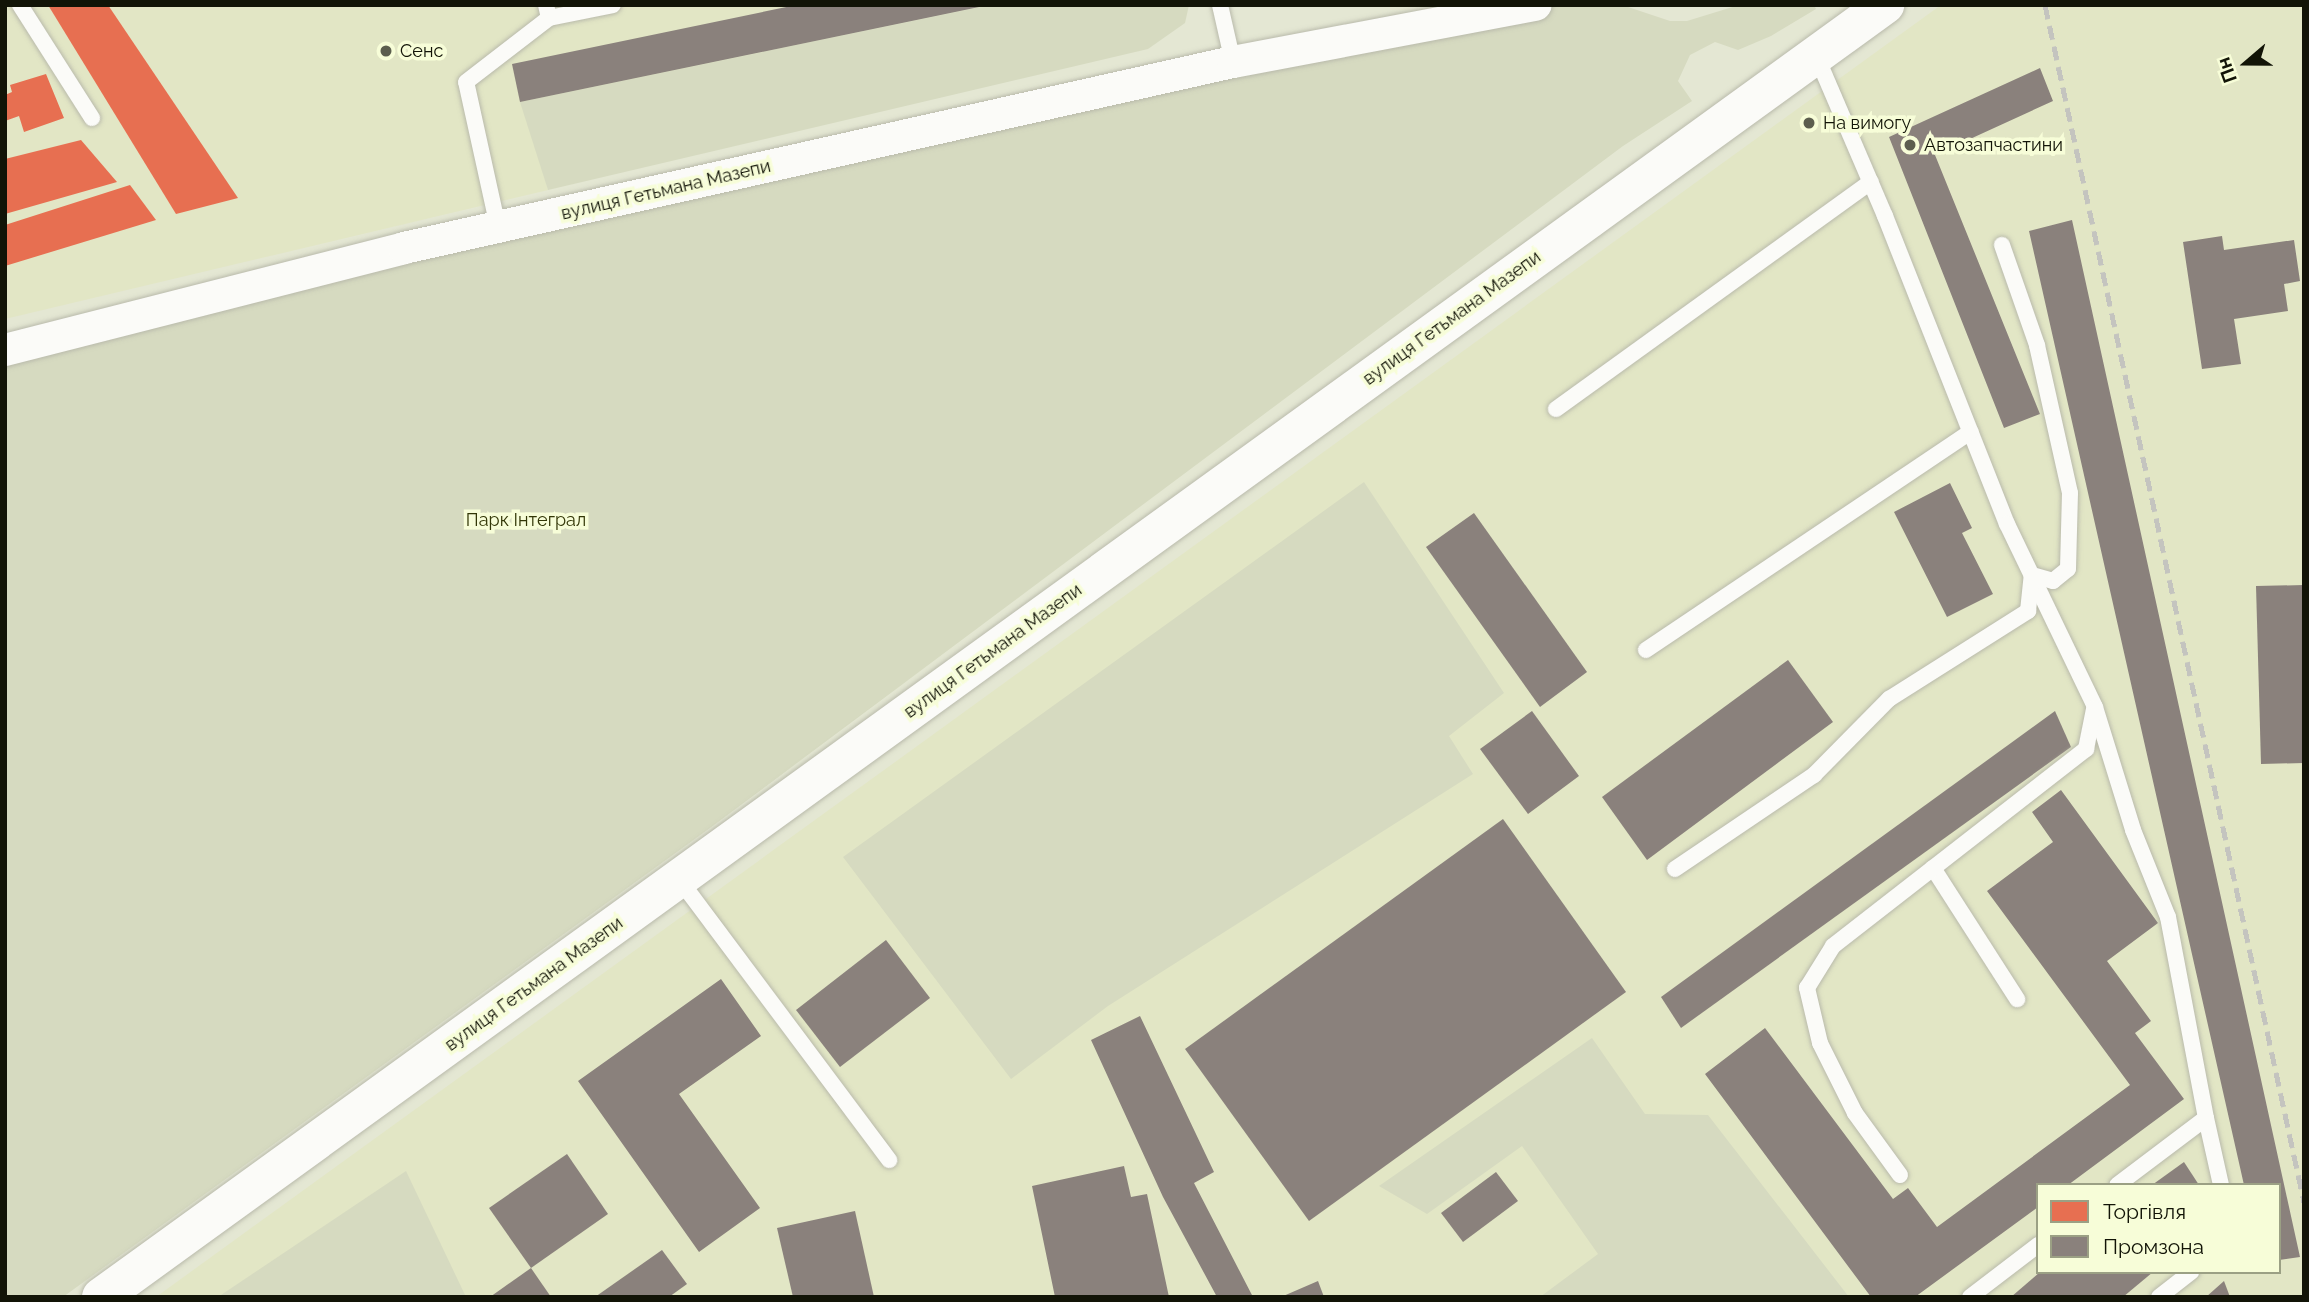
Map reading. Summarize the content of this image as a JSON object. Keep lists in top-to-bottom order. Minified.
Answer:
{"streets":{"main road":["вулиця Гетьмана Мазепи"]},"parks":["Парк Інтеграл"],"places":["Сенс","На вимогу","Автозапчастини"],"legend":["Торгівля","Промзона"],"north":"left"}
